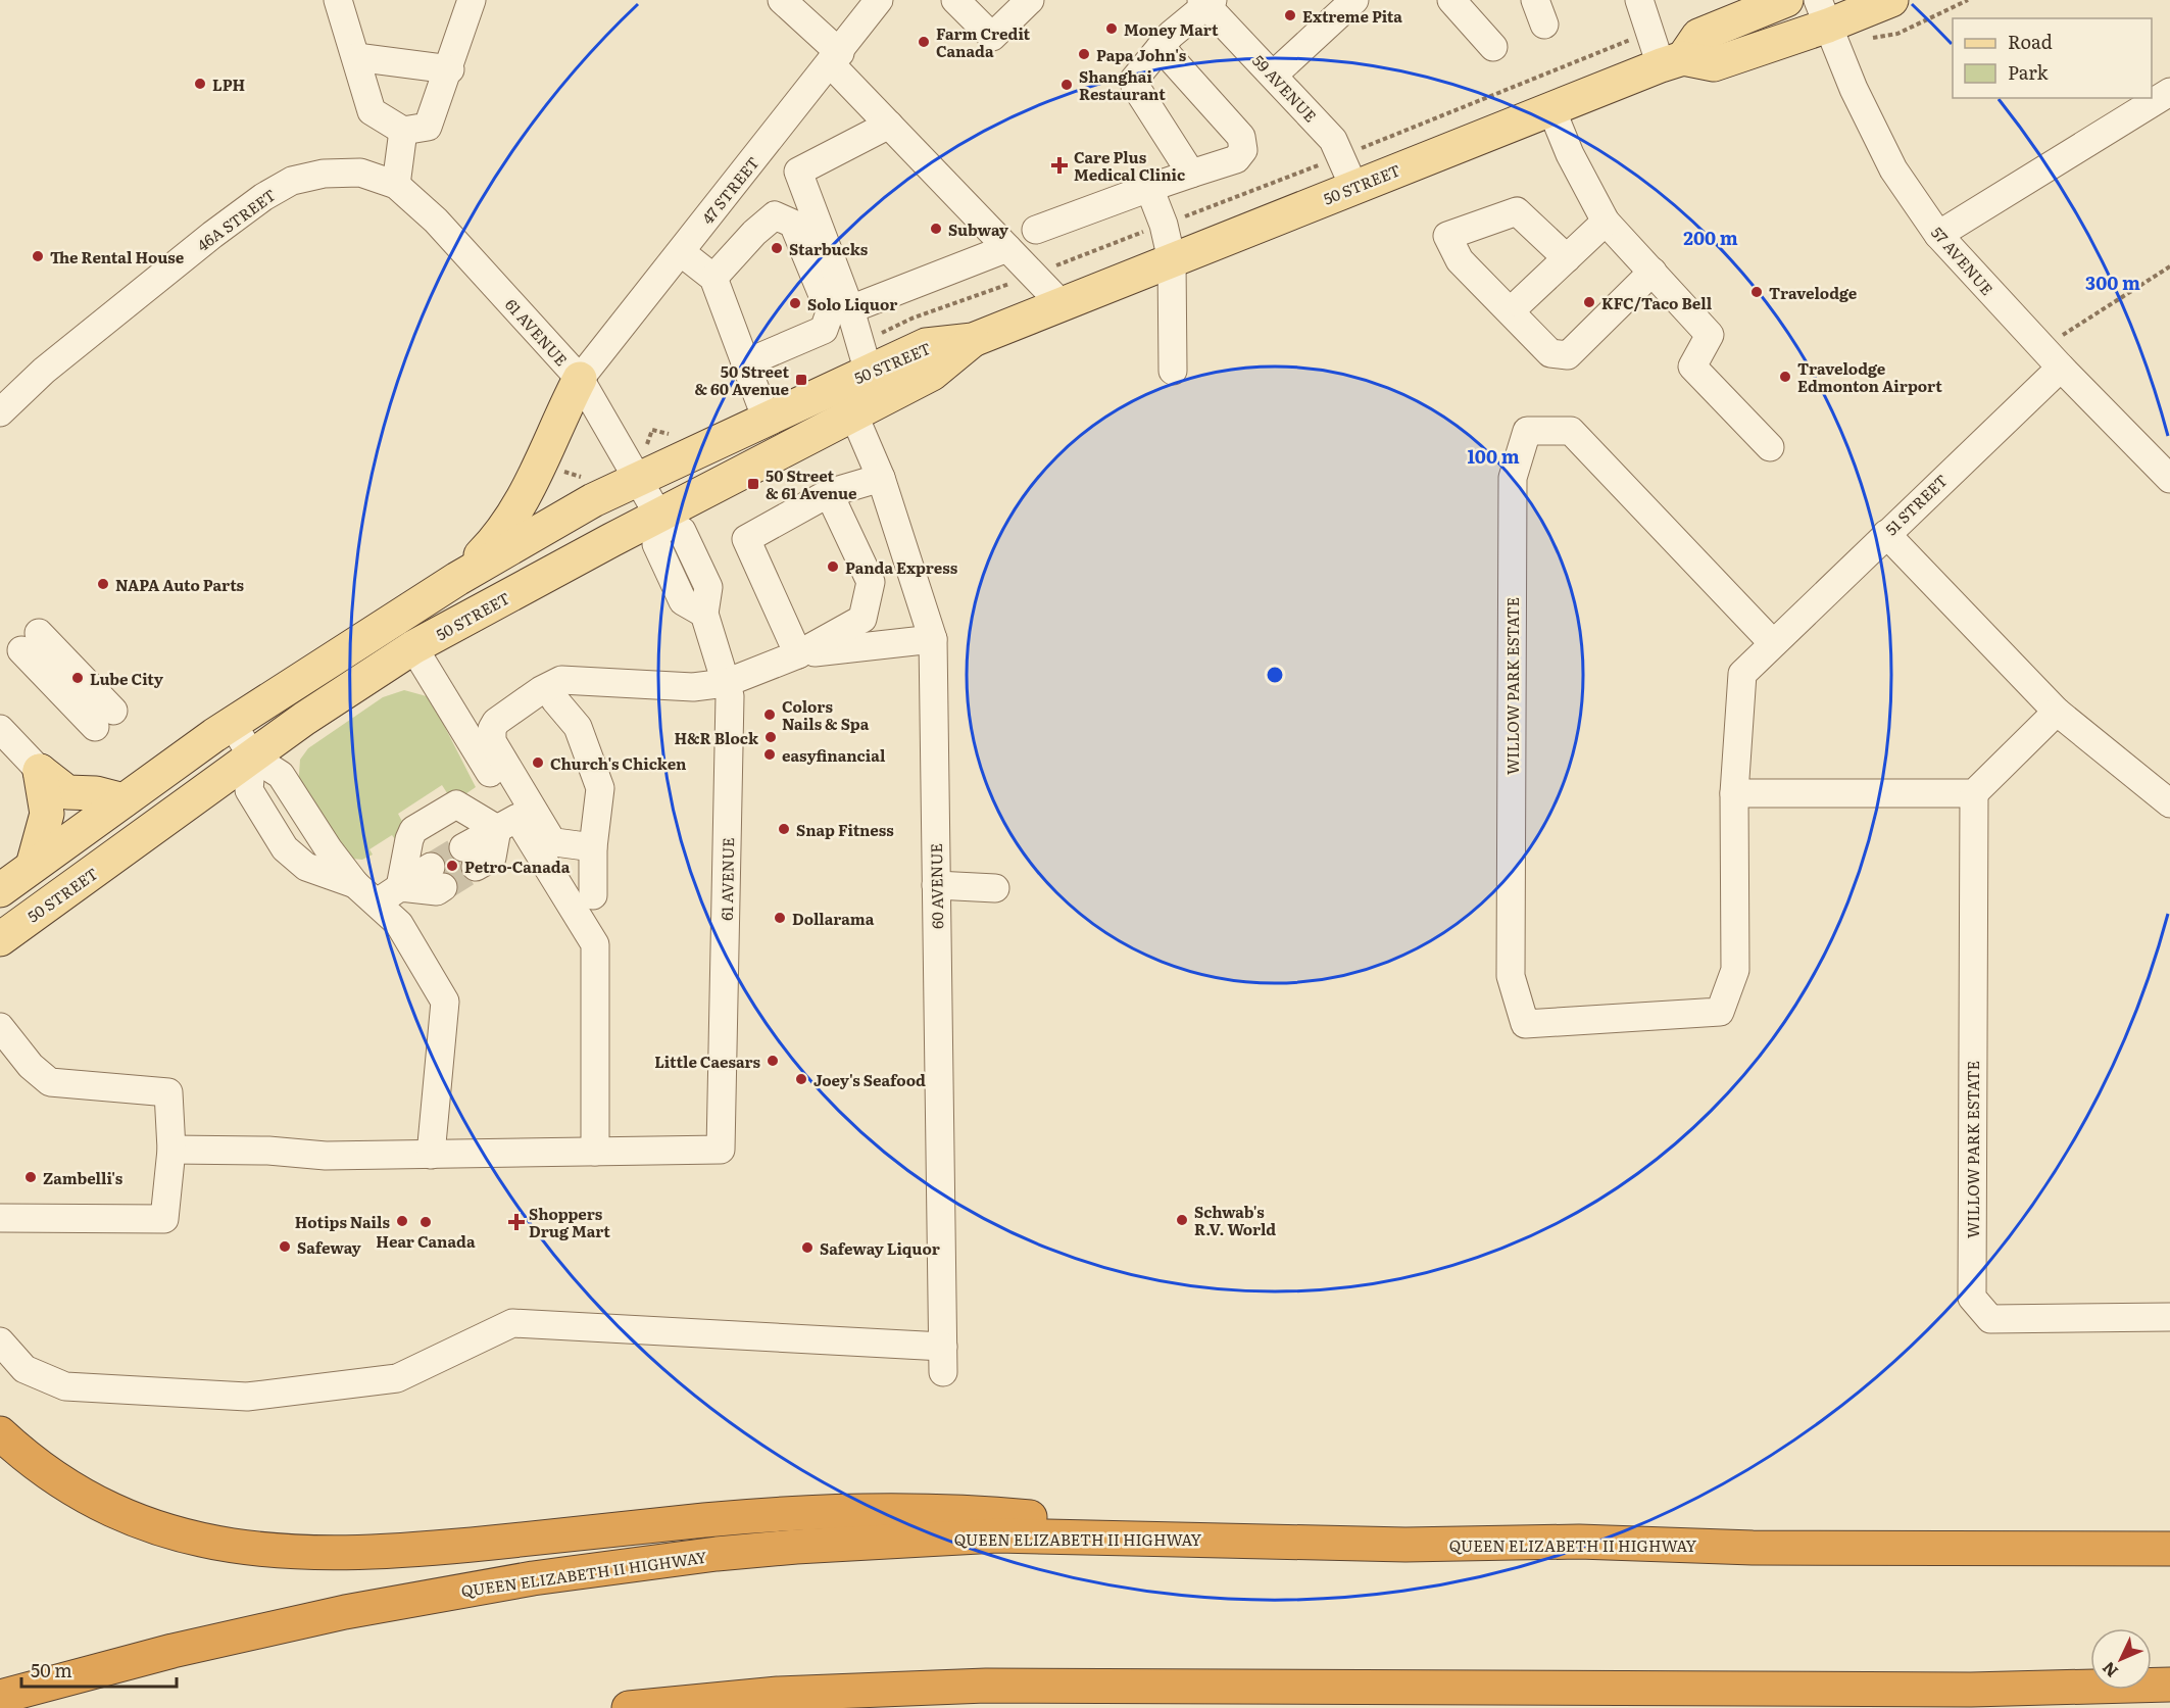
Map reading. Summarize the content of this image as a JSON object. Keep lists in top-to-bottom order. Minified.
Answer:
{"streets":{"highway":["QUEEN ELIZABETH II HIGHWAY"],"main road":["50 STREET"],"street":["59 AVENUE","47 STREET","46A STREET","57 AVENUE","61 AVENUE","51 STREET","WILLOW PARK ESTATE","60 AVENUE"]},"crossings":[["59 AVENUE","50 STREET"],["50 STREET","61 AVENUE"],["50 STREET","60 AVENUE"],["47 STREET","61 AVENUE"],["46A STREET","61 AVENUE"],["57 AVENUE","51 STREET"],["51 STREET","WILLOW PARK ESTATE"]],"places":{"other":["Extreme Pita","Money Mart","Farm Credit Canada","Papa John's","LPH","Shanghai Restaurant","Subway","Starbucks","The Rental House","Travelodge","KFC/Taco Bell","Solo Liquor","Travelodge Edmonton Airport","Panda Express","NAPA Auto Parts","Lube City","Colors Nails & Spa","H&R Block","easyfinancial","Church's Chicken","Snap Fitness","Petro-Canada","Dollarama","Little Caesars","Joey's Seafood","Zambelli's","Schwab's R.V. World","Hotips Nails","Hear Canada","Safeway","Safeway Liquor"],"health":["Care Plus Medical Clinic","Shoppers Drug Mart"],"transit":["50 Street & 60 Avenue","50 Street & 61 Avenue"]},"legend":["Road","Park"],"scale_bar":"50 m","north":"bottom left","rings":["200 m","300 m","100 m"]}
